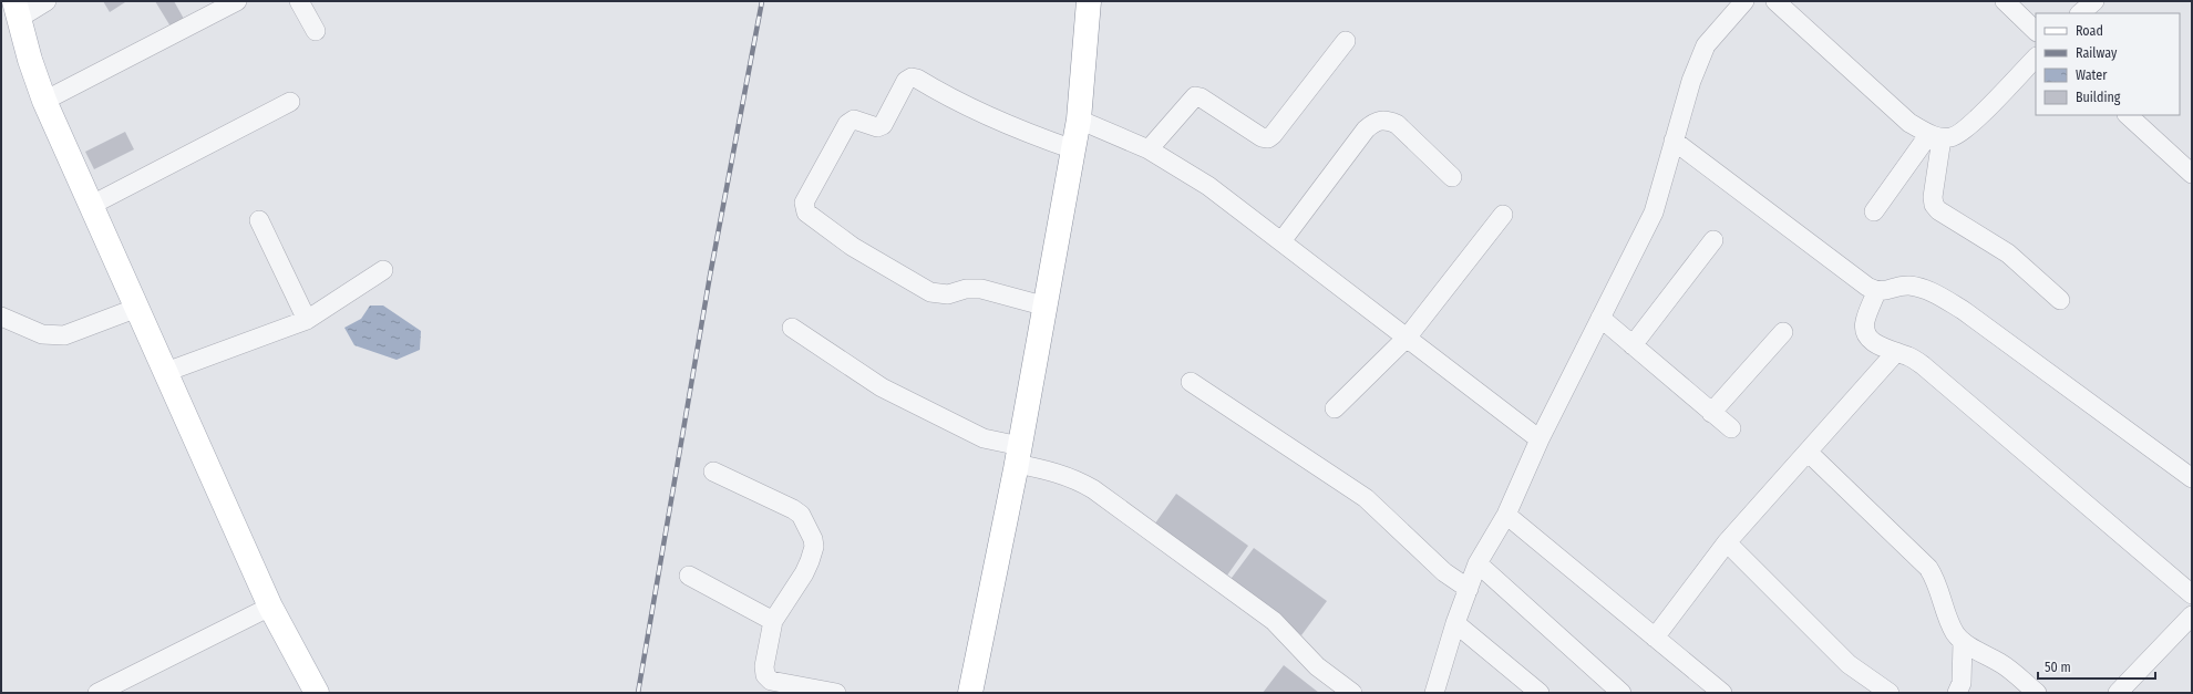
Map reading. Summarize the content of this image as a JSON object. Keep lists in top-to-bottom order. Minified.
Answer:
{"legend":["Road","Railway","Water","Building"],"scale_bar":"50 m"}
